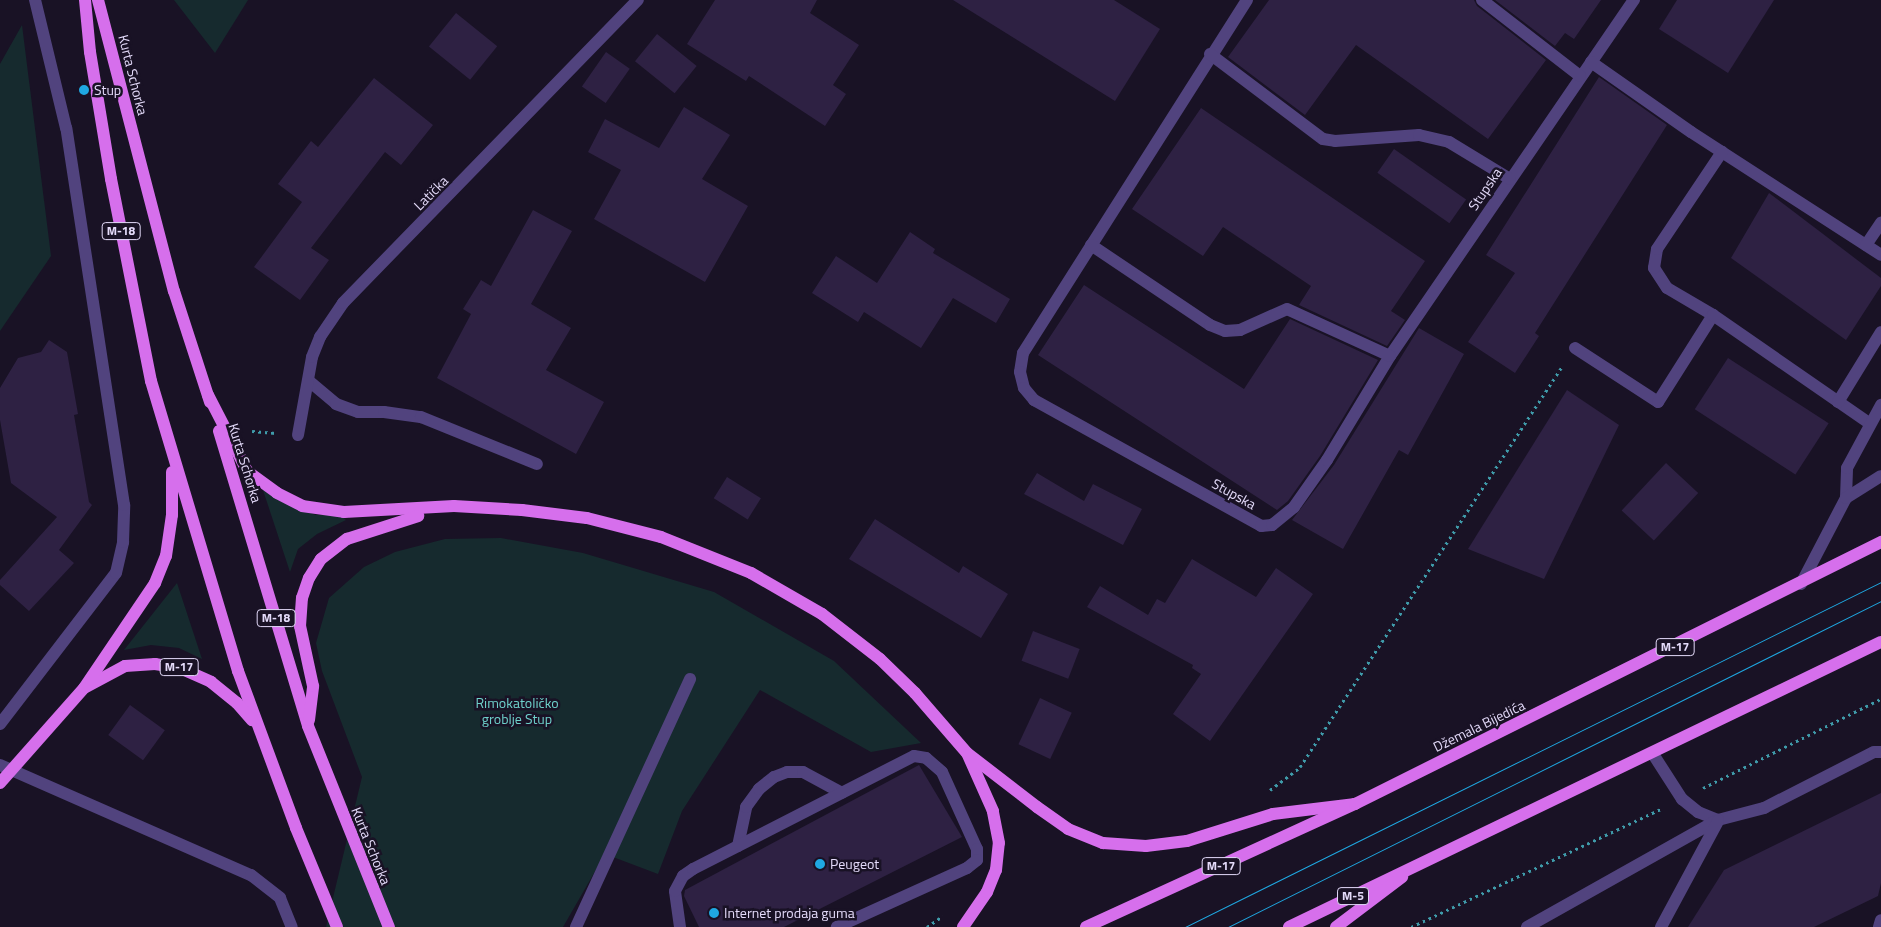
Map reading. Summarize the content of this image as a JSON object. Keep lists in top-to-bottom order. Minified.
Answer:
{"streets":{"main road":["Kurta Schorka","M-18","M-17","Džemala Bijedića","M-5"],"street":["Stupska","Latička"]},"crossings":[["M-18","M-17"]],"parks":["Rimokatoličko groblje Stup"],"places":["Stup","Peugeot","Internet prodaja guma"]}
